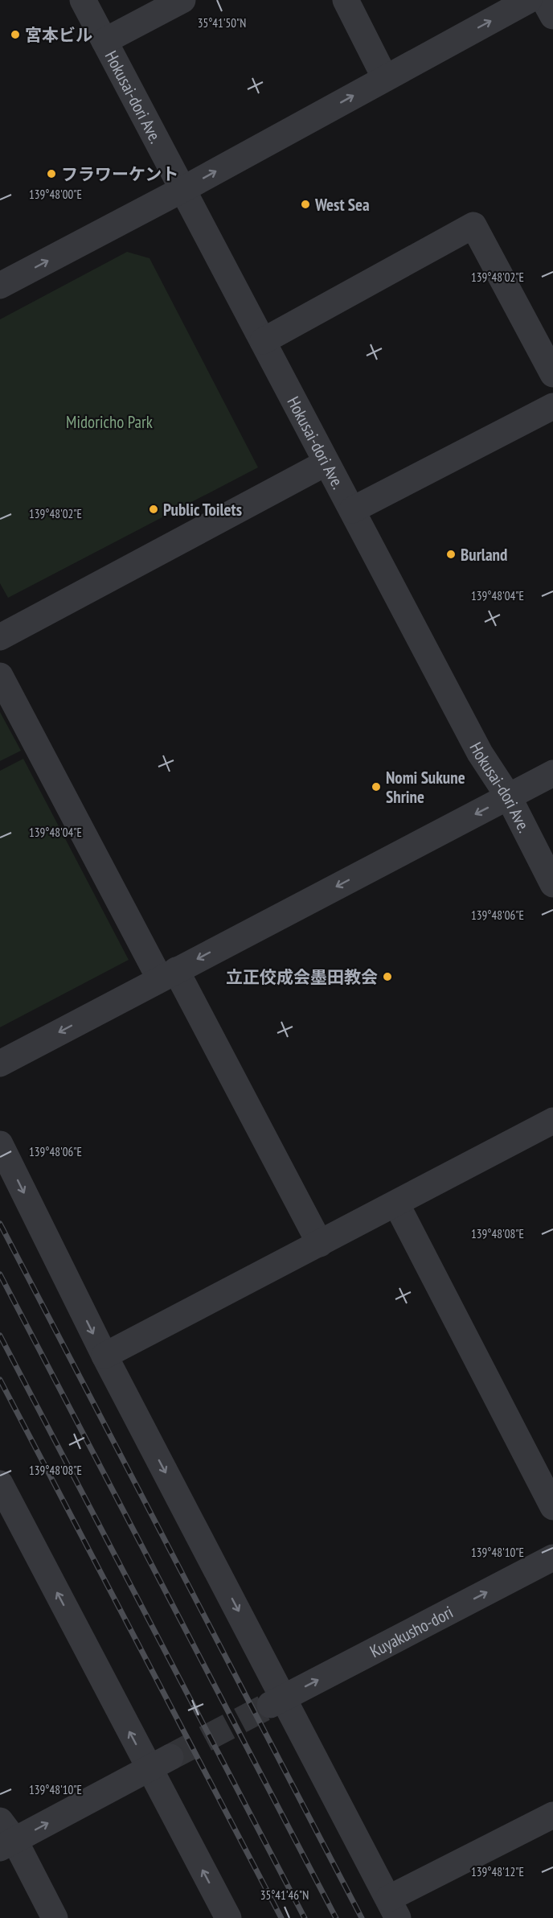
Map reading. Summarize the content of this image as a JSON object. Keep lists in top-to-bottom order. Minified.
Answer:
{"streets":{"street":["Hokusai-dori Ave.","Kuyakusho-dori"]},"parks":["Midoricho Park"],"places":["宮本ビル","フラワーケント","West Sea","Public Toilets","Burland","Nomi Sukune Shrine","立正佼成会墨田教会"],"coordinates":["35°41'50\"N","139°48'00\"E","139°48'02\"E","139°48'04\"E","139°48'06\"E","139°48'08\"E","139°48'10\"E","139°48'12\"E","35°41'46\"N"]}
